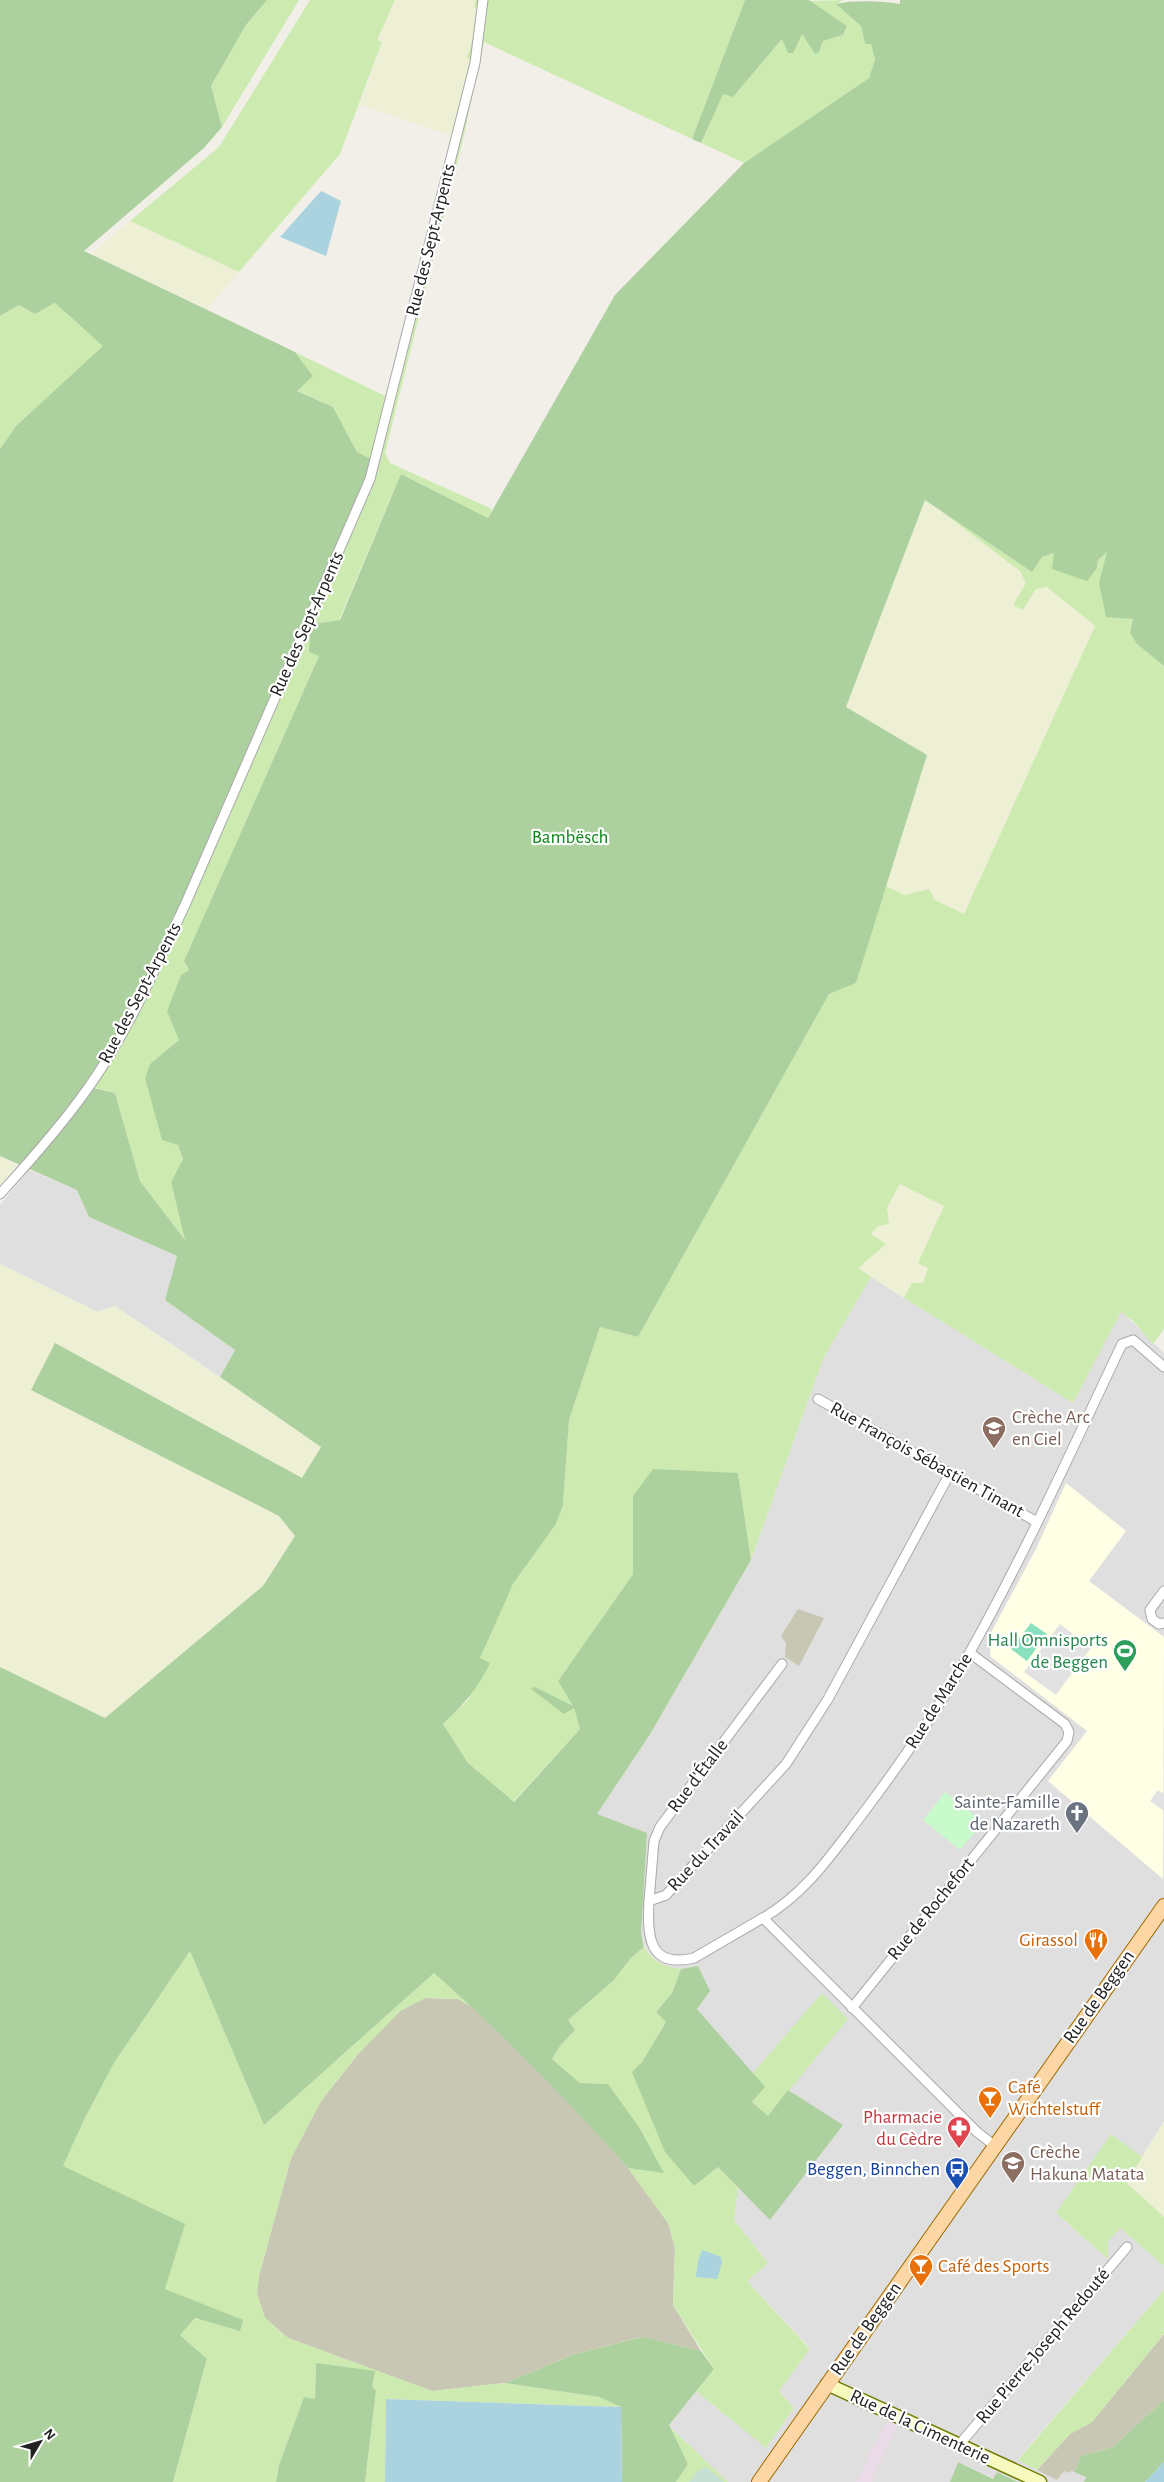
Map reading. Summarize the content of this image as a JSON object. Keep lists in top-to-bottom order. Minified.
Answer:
{"streets":{"main road":["Rue de Beggen","Rue de la Cimenterie"],"street":["Rue des Sept-Arpents","Rue François Sébastien Tinant","Rue de Marche","Rue d'Étalle","Rue du Travail","Rue de Rochefort","Rue Pierre-Joseph Redouté"]},"crossings":[["Rue François Sébastien Tinant","Rue de Marche"],["Rue François Sébastien Tinant","Rue du Travail"],["Rue de Marche","Rue du Travail"],["Rue de Marche","Rue de Rochefort"],["Rue d'Étalle","Rue du Travail"],["Rue de Beggen","Rue de la Cimenterie"],["Rue Pierre-Joseph Redouté","Rue de la Cimenterie"]],"parks":["Bambësch"],"places":{"school or university":["Crèche Arc en Ciel","Crèche Hakuna Matata"],"sports":["Hall Omnisports de Beggen"],"church":["Sainte-Famille de Nazareth"],"restaurant":["Girassol"],"bar":["Café Wichtelstuff","Café des Sports"],"pharmacy":["Pharmacie du Cèdre"],"bus stop":["Beggen, Binnchen"]},"north":"top right"}
